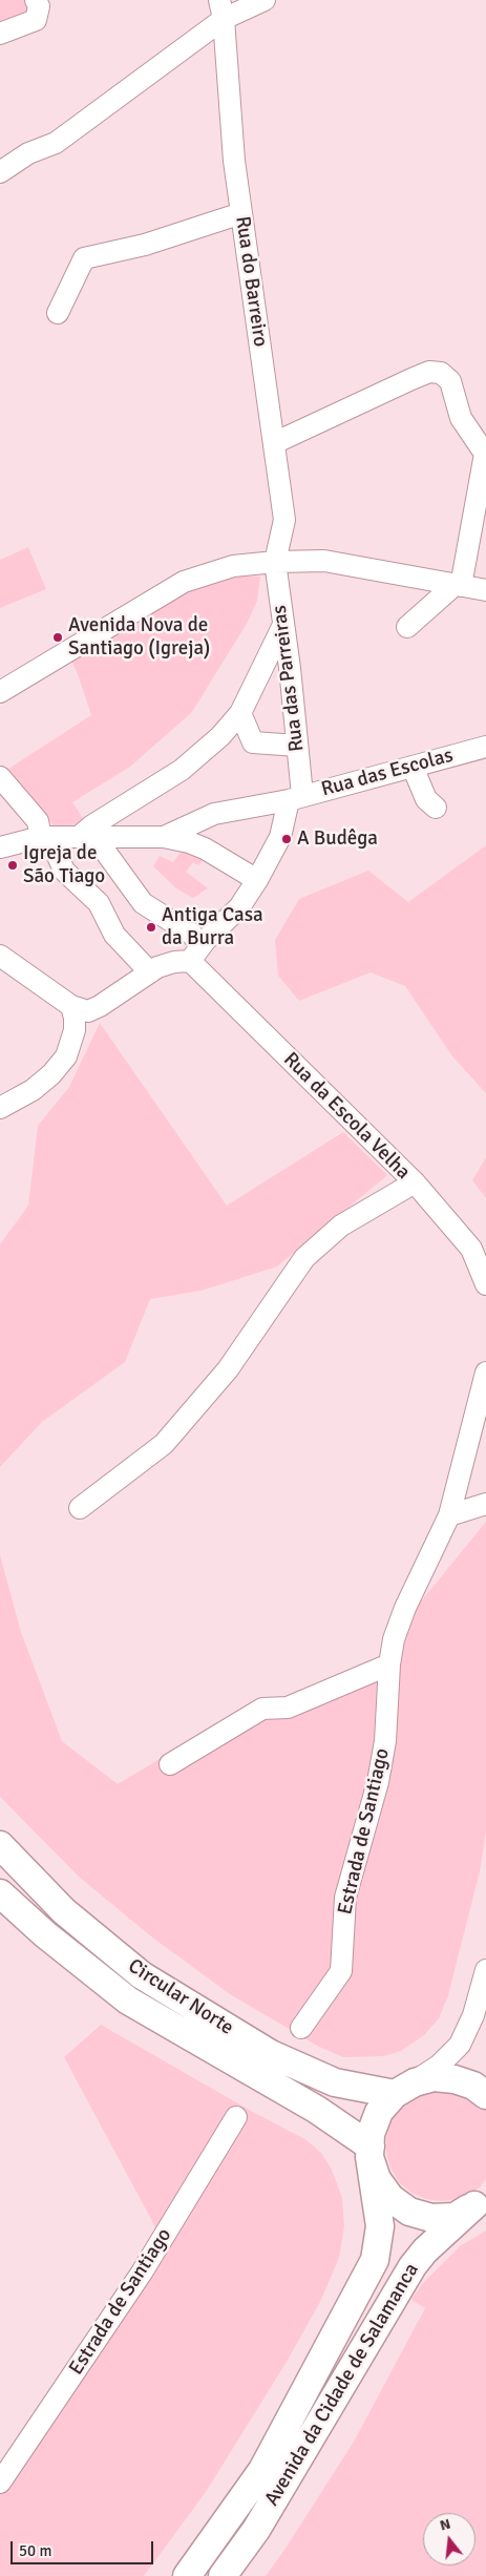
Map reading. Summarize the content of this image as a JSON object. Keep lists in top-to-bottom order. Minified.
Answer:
{"streets":{"main road":["Circular Norte","Avenida da Cidade de Salamanca"],"street":["Rua do Barreiro","Rua das Parreiras","Rua das Escolas","Rua da Escola Velha","Estrada de Santiago"]},"crossings":[["Rua do Barreiro","Rua das Parreiras"],["Rua das Parreiras","Rua das Escolas"],["Rua das Parreiras","Rua da Escola Velha"],["Circular Norte","Avenida da Cidade de Salamanca"]],"places":["Avenida Nova de Santiago (Igreja)","A Budêga","Igreja de São Tiago","Antiga Casa da Burra"],"scale_bar":"50 m","north":"top"}
